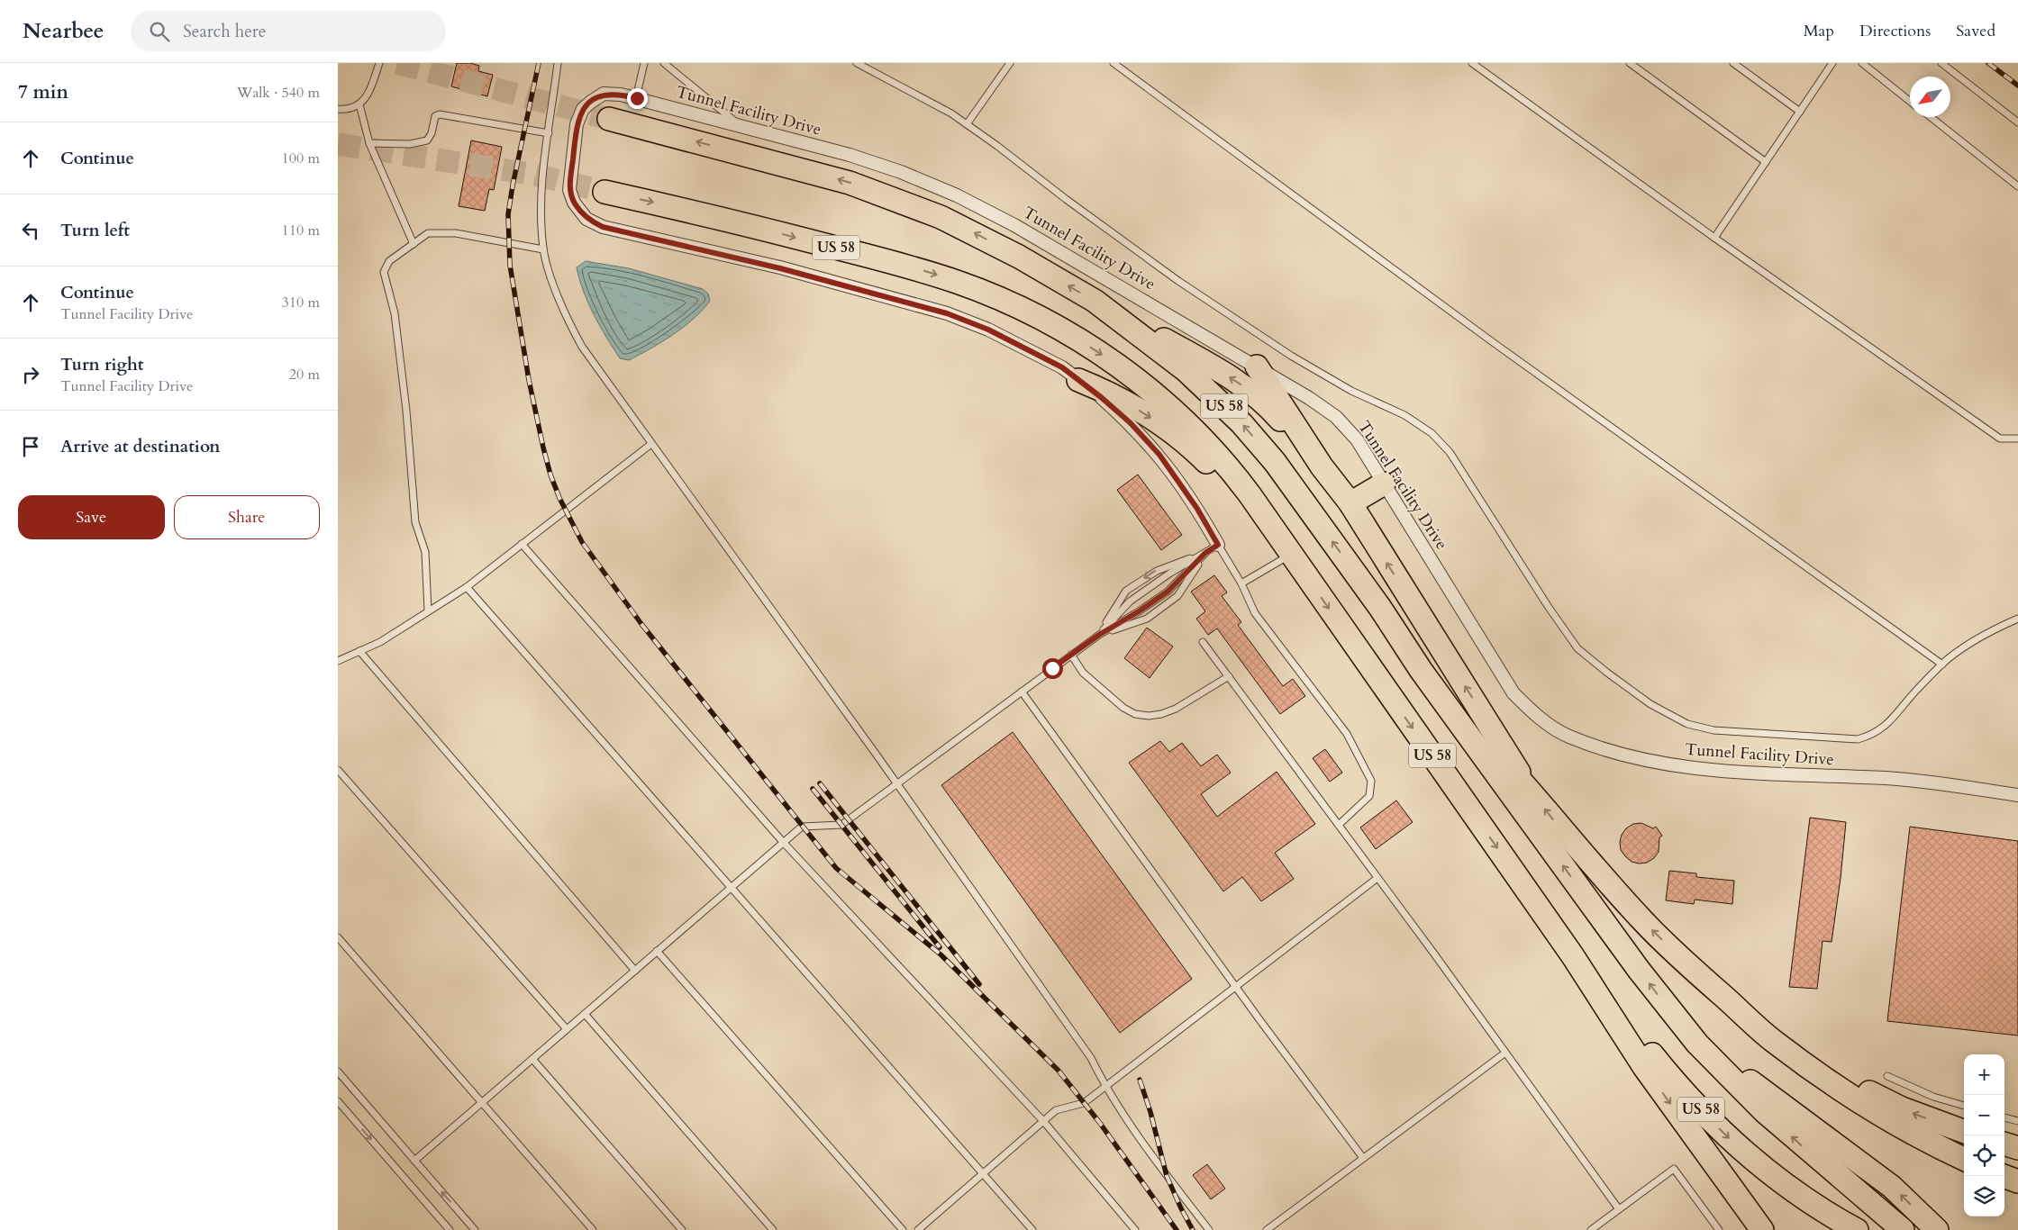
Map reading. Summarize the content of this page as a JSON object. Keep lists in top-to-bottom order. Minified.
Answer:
{"streets":{"highway":["US 58"],"street":["Tunnel Facility Drive"]},"north":"bottom left","page":{"header":"Nearbee","search":"Search here","nav":["Map","Directions","Saved"],"heading":["7 min","Walk · 540 m"],"list":[["Continue","100 m"],["Turn left","110 m"],["Continue","Tunnel Facility Drive","310 m"],["Turn right","Tunnel Facility Drive","20 m"],"Arrive at destination"],"buttons":["Save","Share"],"map_buttons":["+","−"]}}
